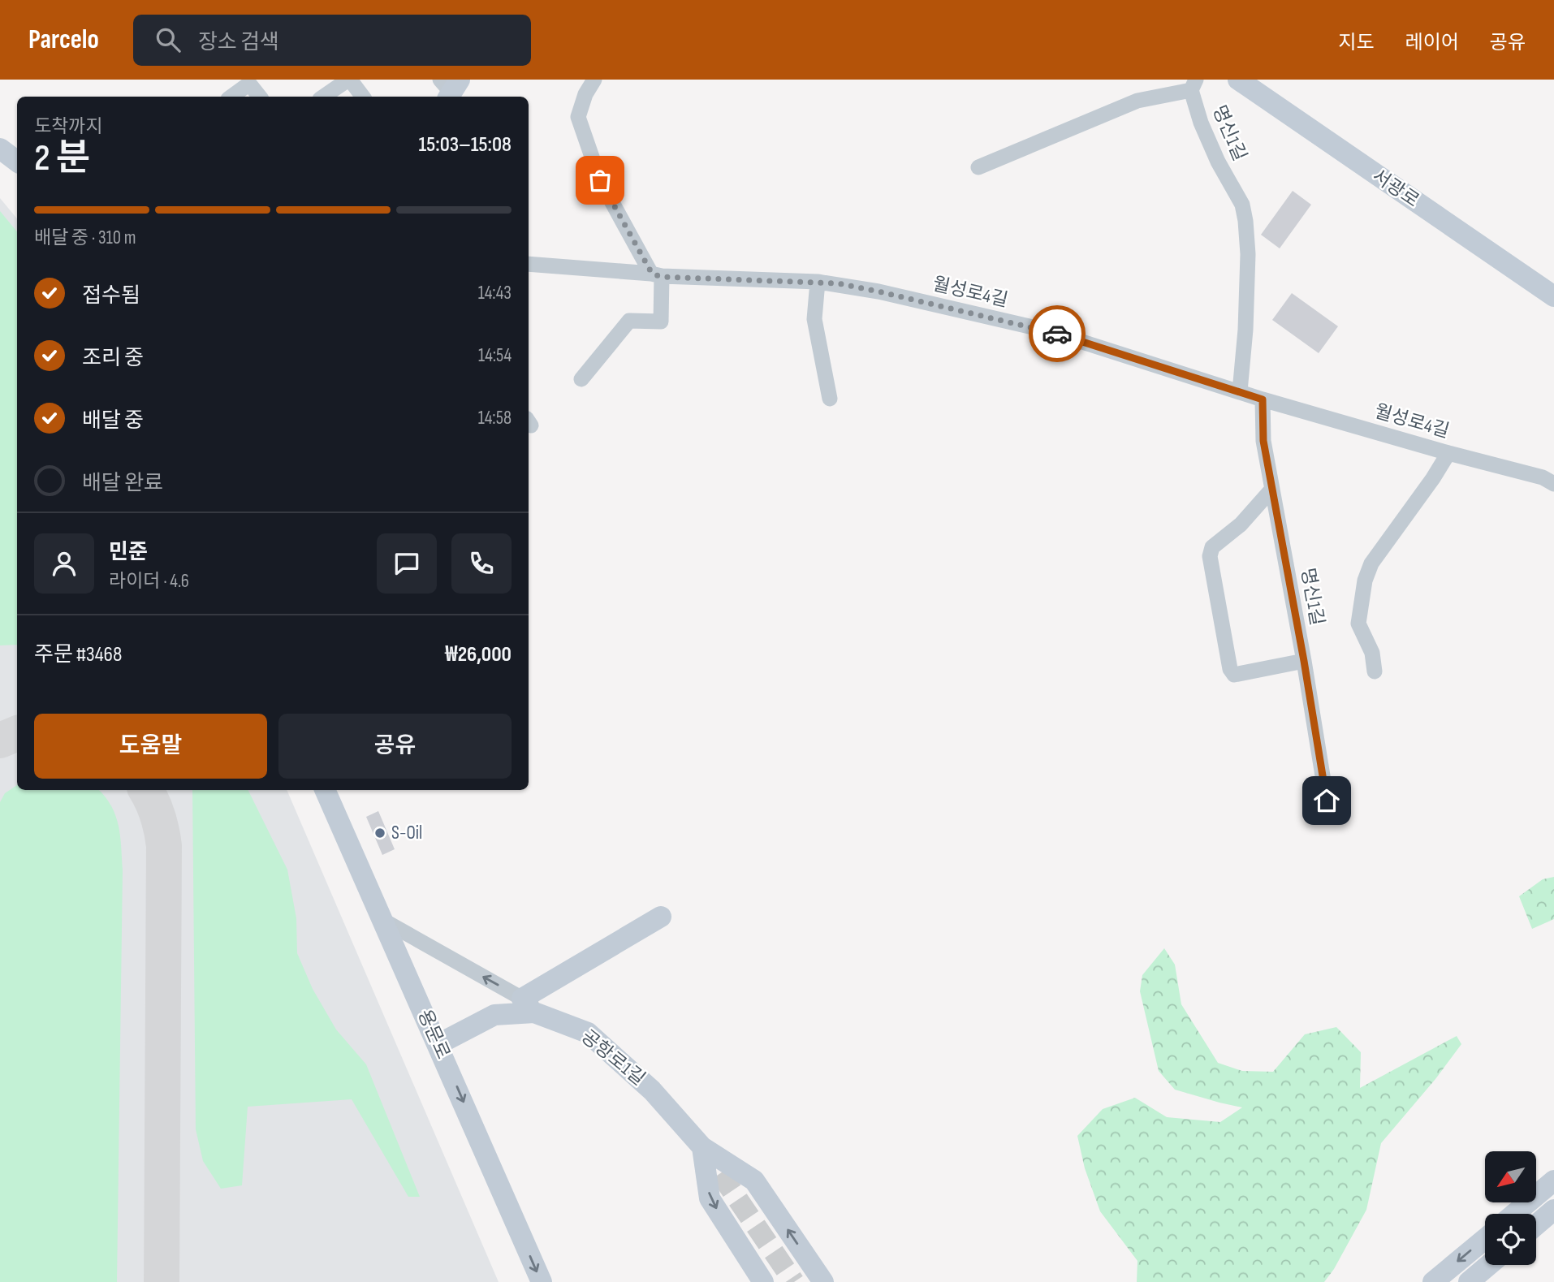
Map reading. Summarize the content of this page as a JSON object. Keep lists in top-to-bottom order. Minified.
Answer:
{"streets":{"street":["명신1길","서광로","월성로4길","용문로","공항로1길"]},"crossings":[["명신1길","월성로4길"],["용문로","공항로1길"]],"one_way":["용문로"],"places":["S-Oil"],"north":"bottom left","page":{"header":"Parcelo","search":"장소 검색","nav":["지도","레이어","공유"],"heading":["2 분","도착까지","15:03–15:08"],"panel":["민준","라이더 · 4.6","주문 #3468","₩26,000"],"bar":"배달 중 · 310 m","list":[["접수됨","14:43"],["조리 중","14:54"],["배달 중","14:58"],"배달 완료"],"buttons":["도움말","공유"]}}
